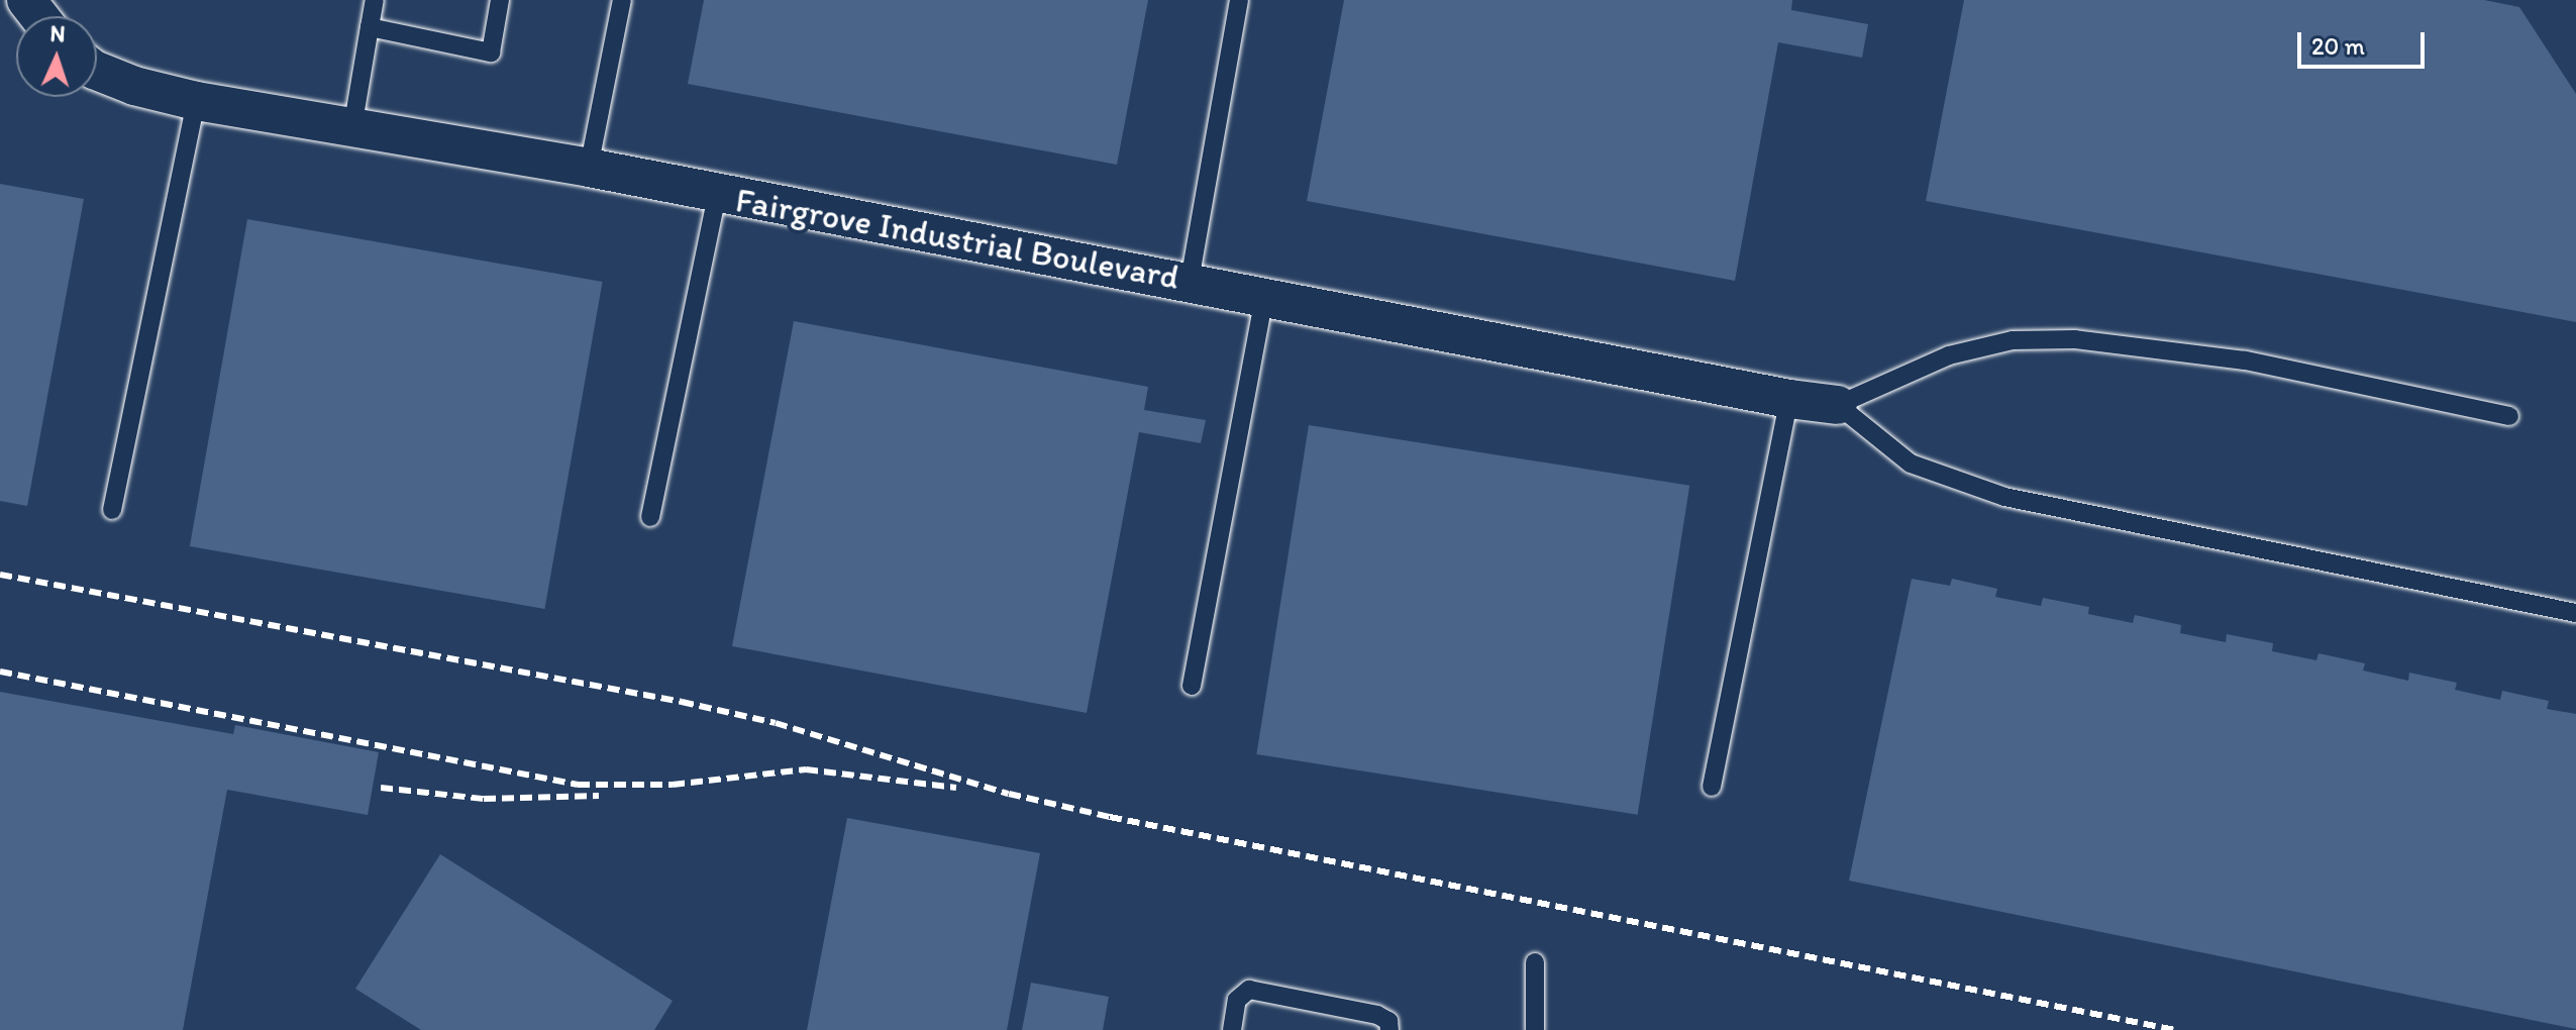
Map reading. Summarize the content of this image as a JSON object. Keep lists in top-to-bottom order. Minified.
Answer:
{"streets":{"street":["Fairgrove Industrial Boulevard"]},"scale_bar":"20 m","north":"top"}
